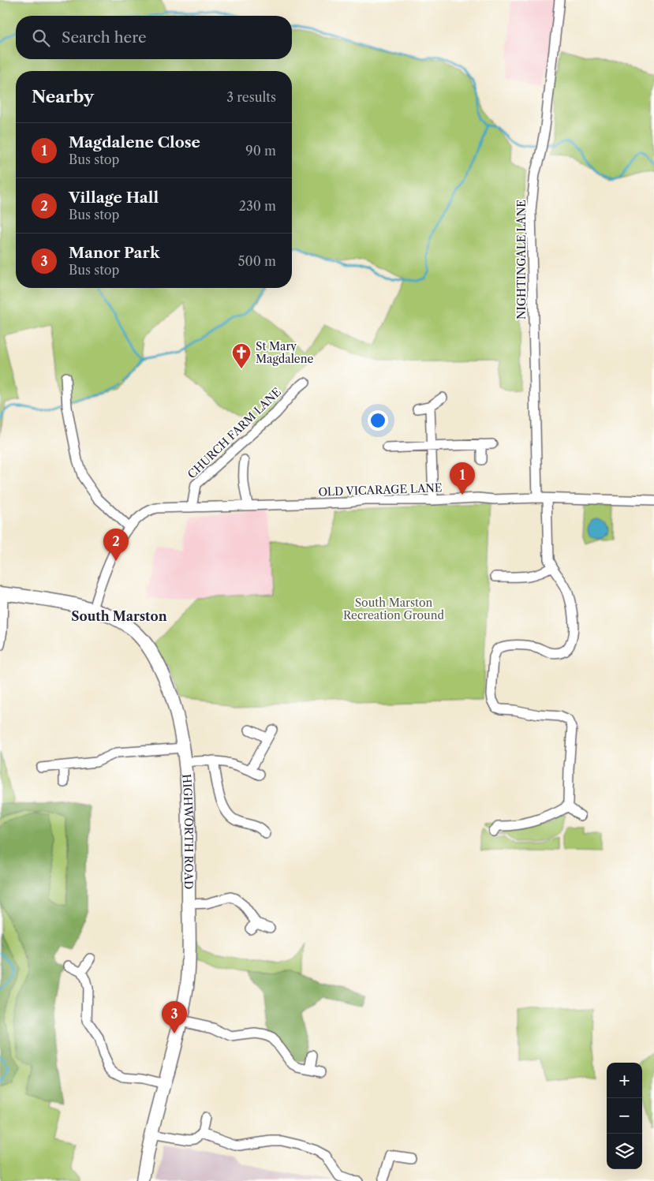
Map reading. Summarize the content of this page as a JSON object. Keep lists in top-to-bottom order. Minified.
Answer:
{"streets":{"street":["NIGHTINGALE LANE","CHURCH FARM LANE","OLD VICARAGE LANE","HIGHWORTH ROAD"]},"crossings":[["NIGHTINGALE LANE","OLD VICARAGE LANE"],["CHURCH FARM LANE","OLD VICARAGE LANE"],["OLD VICARAGE LANE","HIGHWORTH ROAD"]],"districts":["South Marston"],"parks":["South Marston Recreation Ground"],"places":{"church":["St Mary Magdalene"]},"page":{"search":"Search here","heading":["Nearby","3 results"],"list":[{"mark":"1","name":"Magdalene Close","note":"Bus stop","value":"90 m"},{"mark":"2","name":"Village Hall","note":"Bus stop","value":"230 m"},{"mark":"3","name":"Manor Park","note":"Bus stop","value":"500 m"}],"pins":["1","2","3"],"map_buttons":["+","−"]}}
